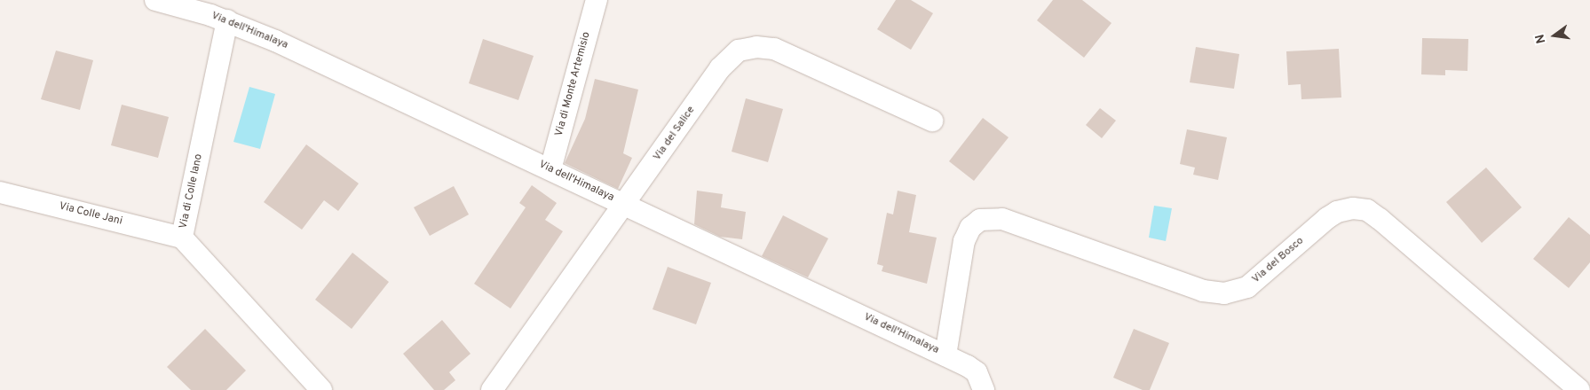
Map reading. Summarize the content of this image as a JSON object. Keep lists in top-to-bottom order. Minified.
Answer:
{"streets":{"street":["Via dell'Himalaya","Via di Monte Artemisio","Via del Salice","Via di Colle Iano","Via Colle Jani","Via del Bosco"]},"crossings":[["Via dell'Himalaya","Via di Monte Artemisio"],["Via dell'Himalaya","Via del Salice"],["Via dell'Himalaya","Via di Colle Iano"],["Via dell'Himalaya","Via del Bosco"],["Via di Colle Iano","Via Colle Jani"]],"north":"left"}
